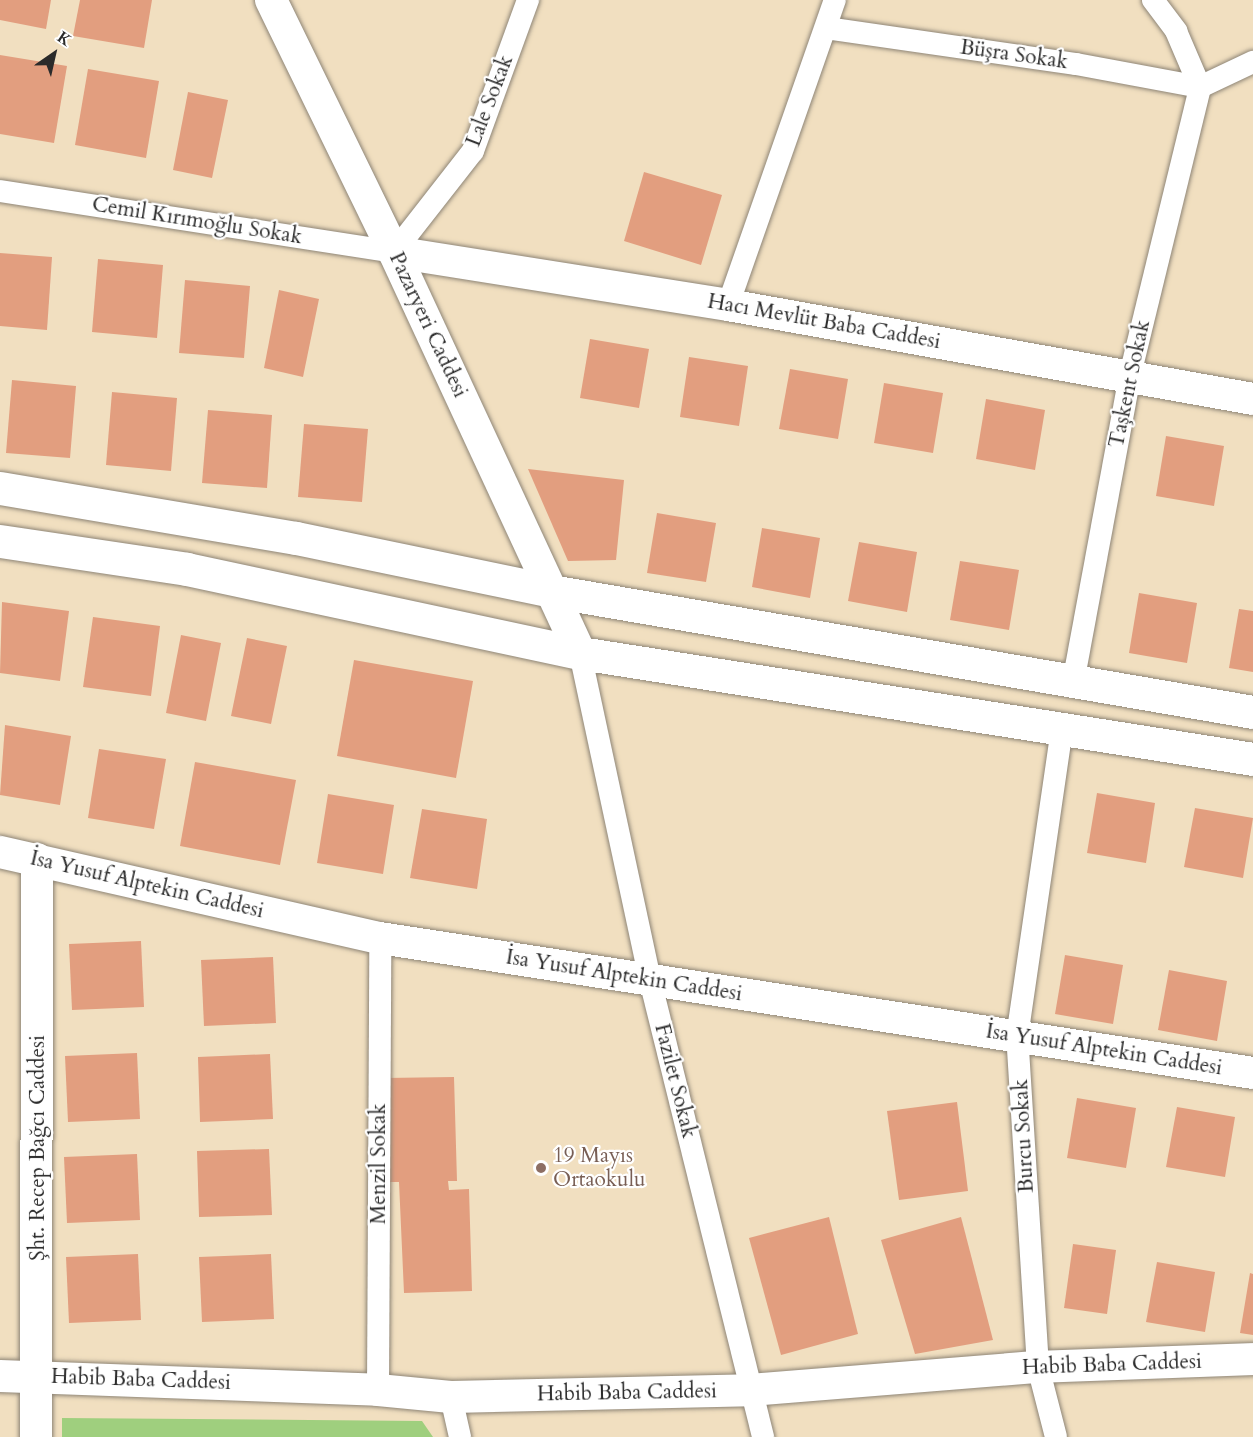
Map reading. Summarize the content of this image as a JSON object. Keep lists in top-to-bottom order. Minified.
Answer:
{"streets":{"street":["Büşra Sokak","Lale Sokak","Cemil Kırımoğlu Sokak","Hacı Mevlüt Baba Caddesi","Pazaryeri Caddesi","Taşkent Sokak","İsa Yusuf Alptekin Caddesi","Fazilet Sokak","Burcu Sokak","Şht. Recep Bağcı Caddesi","Menzil Sokak","Habib Baba Caddesi"]},"crossings":[["Büşra Sokak","Taşkent Sokak"],["Lale Sokak","Cemil Kırımoğlu Sokak"],["Lale Sokak","Hacı Mevlüt Baba Caddesi"],["Lale Sokak","Pazaryeri Caddesi"],["Cemil Kırımoğlu Sokak","Hacı Mevlüt Baba Caddesi"],["Cemil Kırımoğlu Sokak","Pazaryeri Caddesi"],["Hacı Mevlüt Baba Caddesi","Pazaryeri Caddesi"],["Hacı Mevlüt Baba Caddesi","Taşkent Sokak"],["Pazaryeri Caddesi","Fazilet Sokak"],["İsa Yusuf Alptekin Caddesi","Fazilet Sokak"],["İsa Yusuf Alptekin Caddesi","Burcu Sokak"],["İsa Yusuf Alptekin Caddesi","Şht. Recep Bağcı Caddesi"],["İsa Yusuf Alptekin Caddesi","Menzil Sokak"],["Fazilet Sokak","Habib Baba Caddesi"],["Burcu Sokak","Habib Baba Caddesi"],["Şht. Recep Bağcı Caddesi","Habib Baba Caddesi"],["Menzil Sokak","Habib Baba Caddesi"]],"places":["19 Mayıs Ortaokulu"],"north":"top right"}
